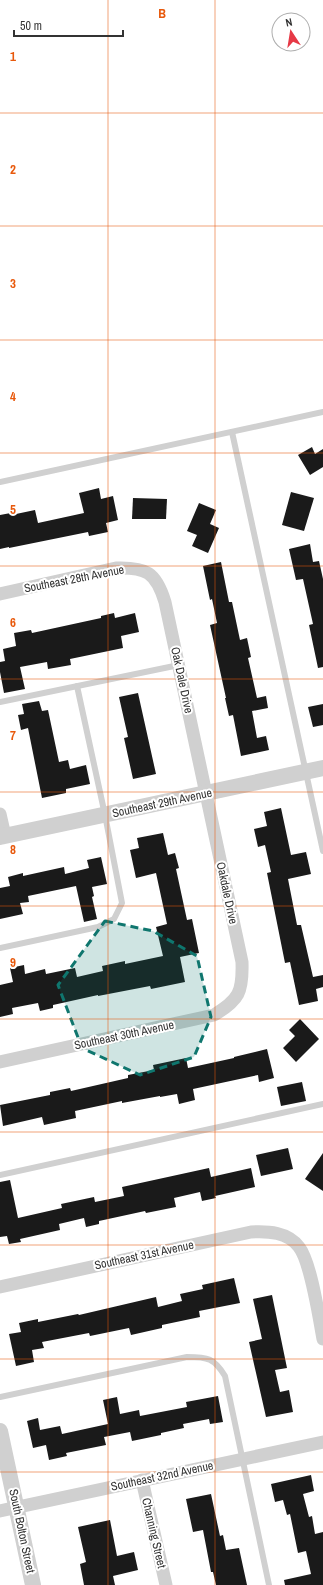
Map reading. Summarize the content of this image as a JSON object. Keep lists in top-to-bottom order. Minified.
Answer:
{"streets":{"street":["Southeast 28th Avenue","Oak Dale Drive","Southeast 29th Avenue","Oakdale Drive","Southeast 30th Avenue","Southeast 31st Avenue","Southeast 32nd Avenue","South Bolton Street","Channing Street"]},"crossings":[["Southeast 28th Avenue","Oak Dale Drive"],["Oak Dale Drive","Southeast 29th Avenue"],["Oak Dale Drive","Oakdale Drive"],["Southeast 29th Avenue","Oakdale Drive"],["Oakdale Drive","Southeast 30th Avenue"],["Southeast 32nd Avenue","South Bolton Street"],["Southeast 32nd Avenue","Channing Street"]],"scale_bar":"50 m","north":"top","grid":{"columns":["B"],"rows":["1","2","3","4","5","6","7","8","9"]}}
